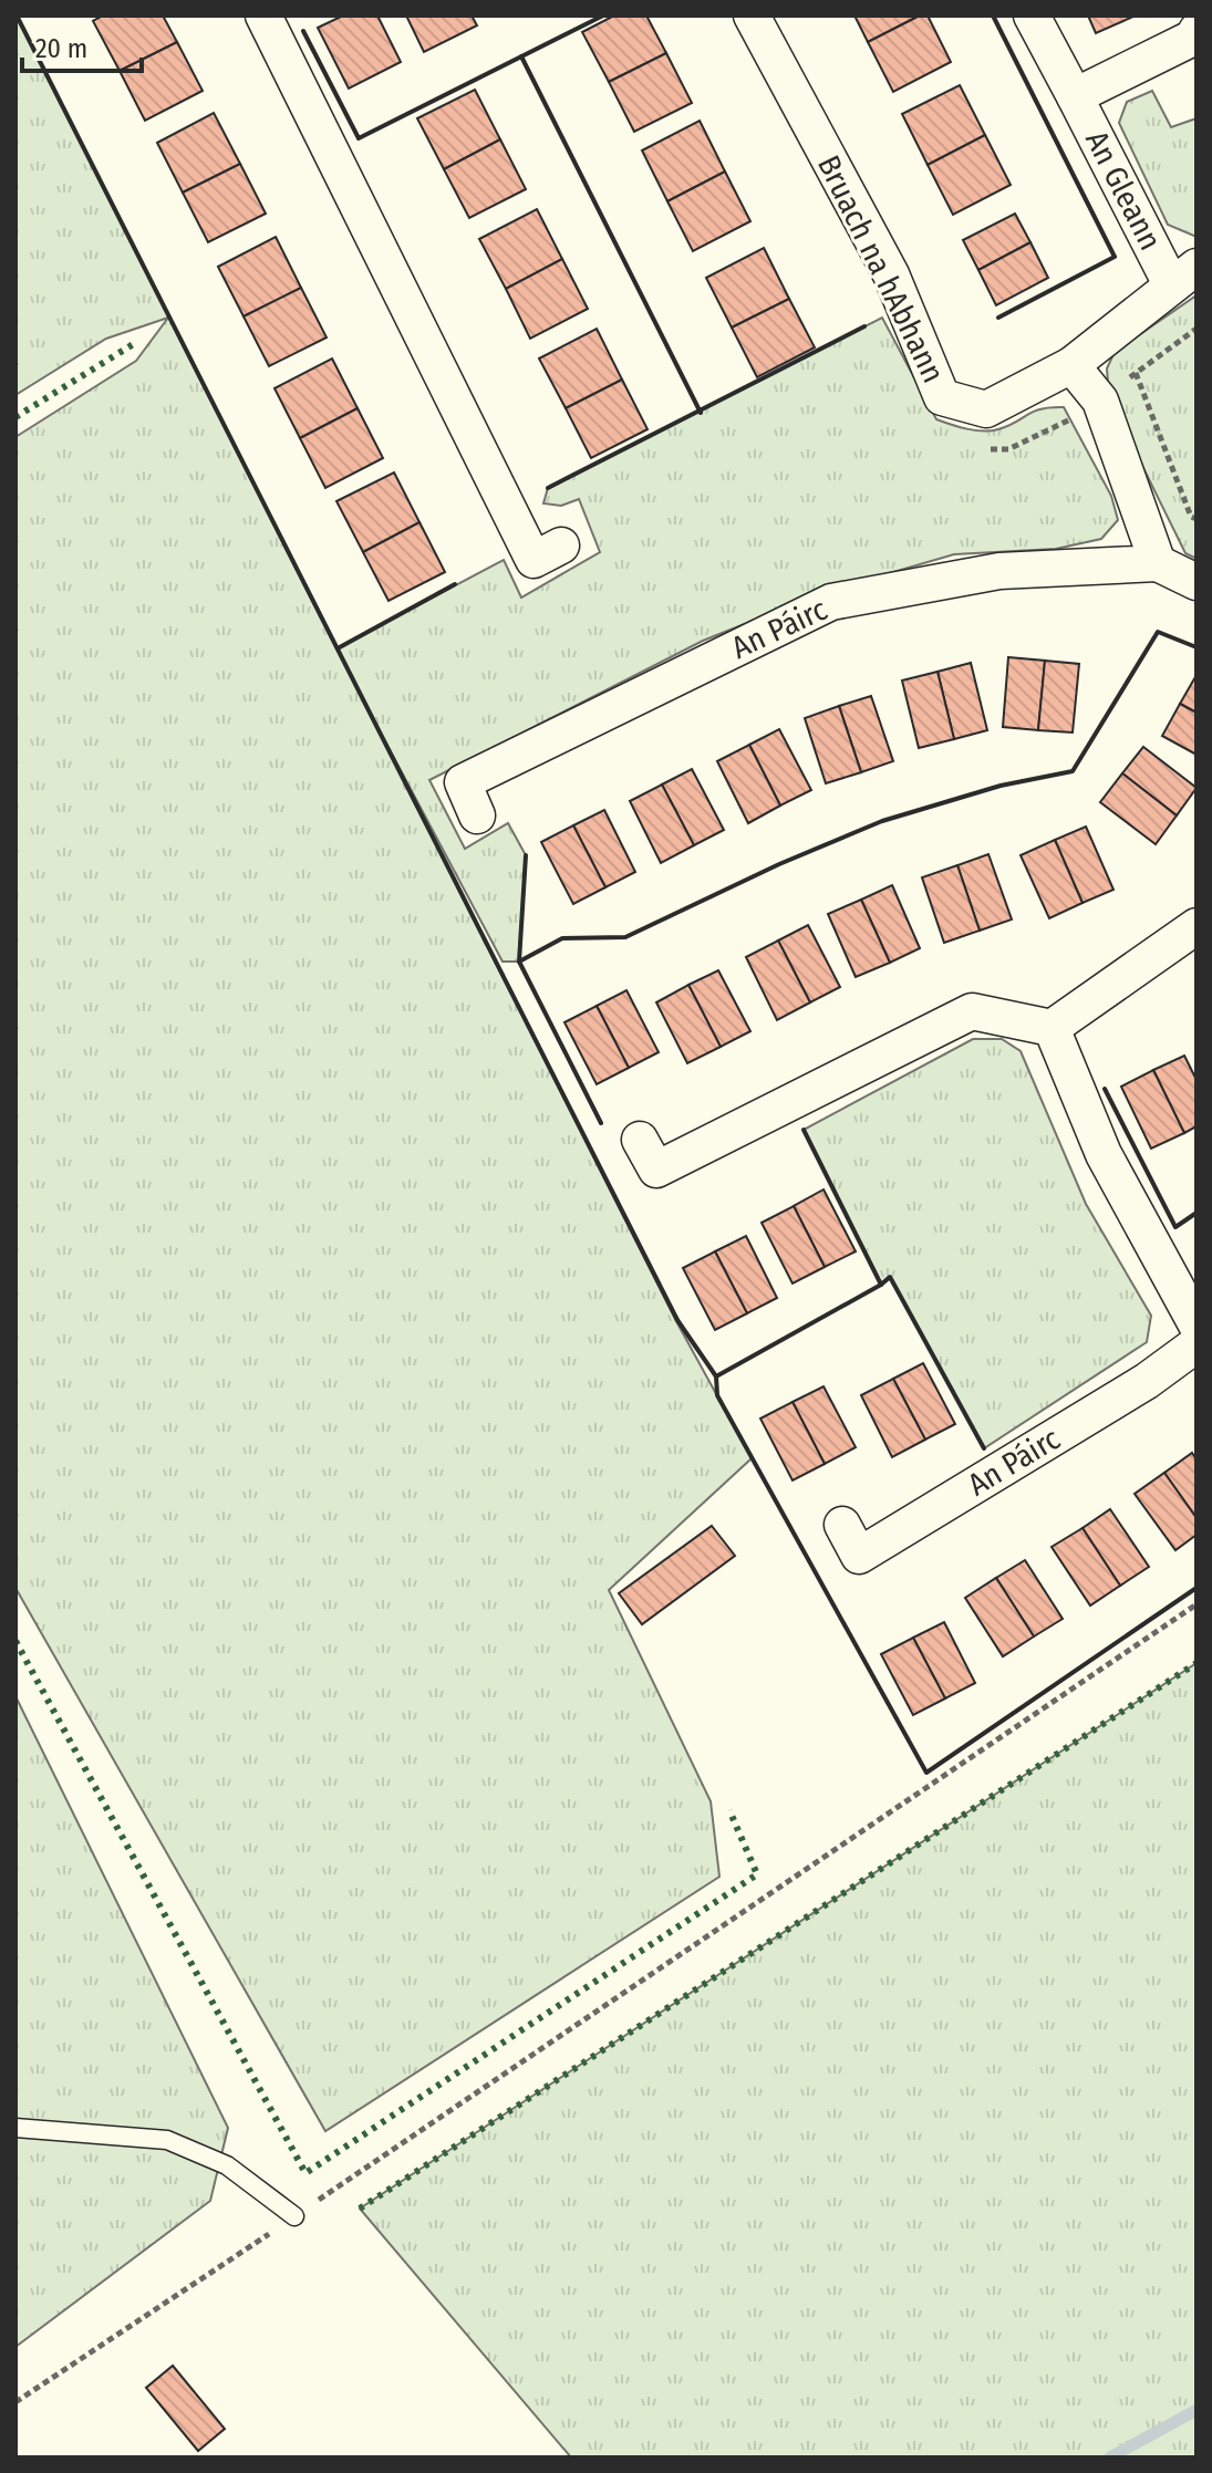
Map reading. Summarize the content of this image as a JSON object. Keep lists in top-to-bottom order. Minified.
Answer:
{"streets":{"street":["An Gleann","Bruach na hAbhann","An Páirc"]},"crossings":[["An Gleann","Bruach na hAbhann"]],"scale_bar":"20 m"}
